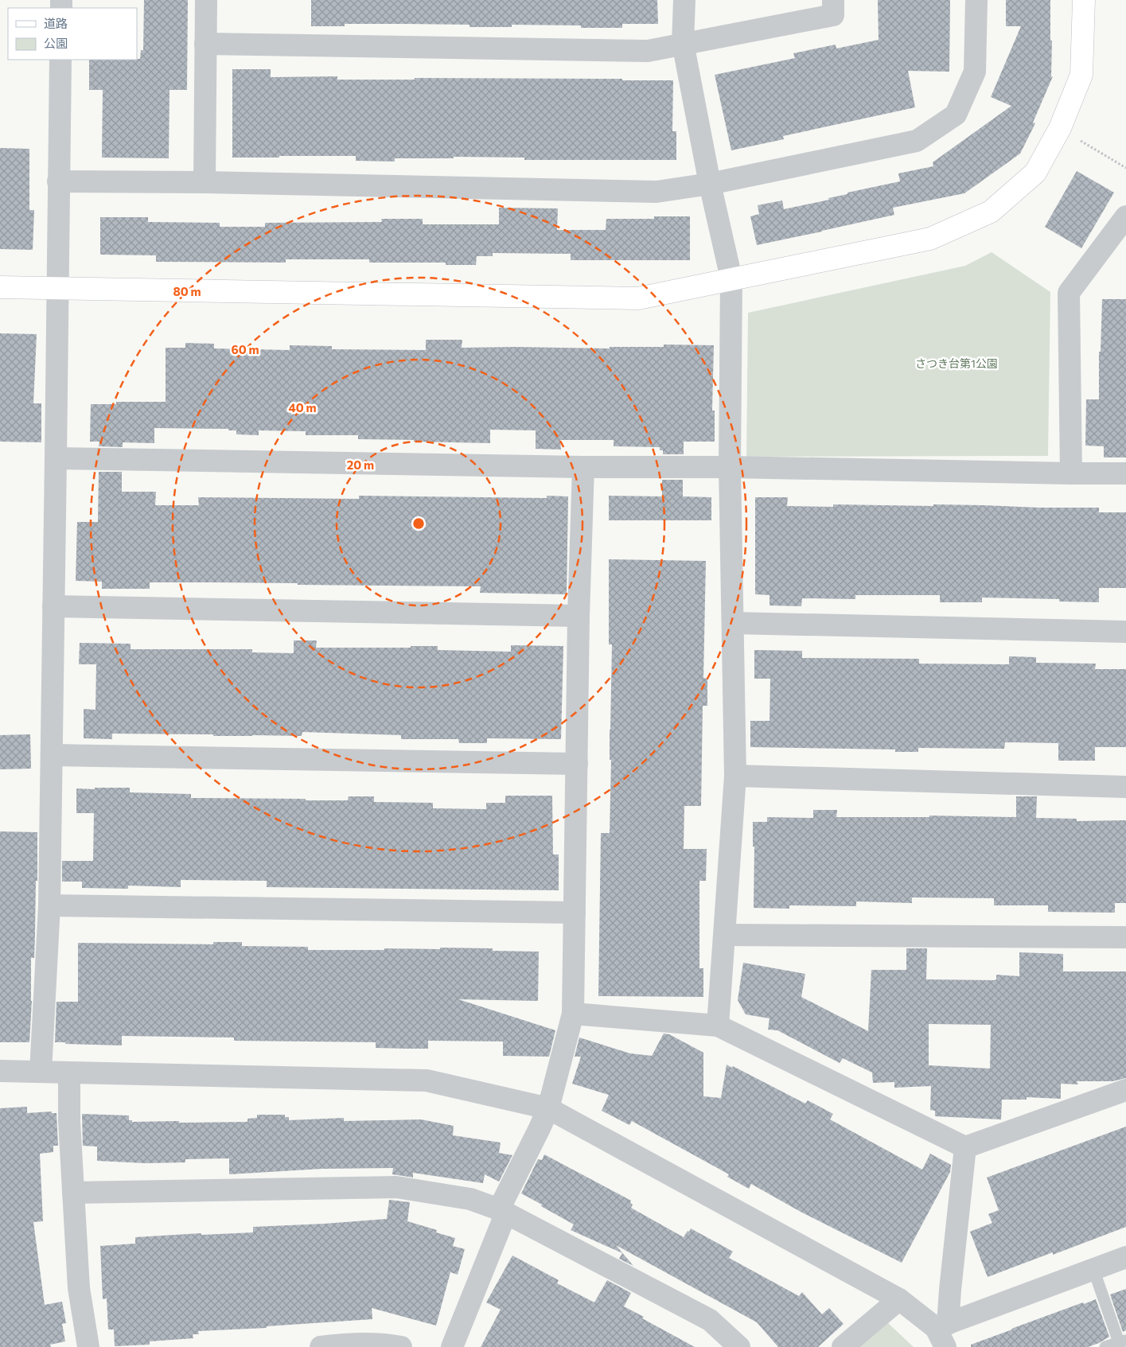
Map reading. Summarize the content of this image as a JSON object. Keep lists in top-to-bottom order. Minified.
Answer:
{"parks":["さつき台第1公園"],"legend":["道路","公園"],"rings":["80 m","60 m","40 m","20 m"]}
